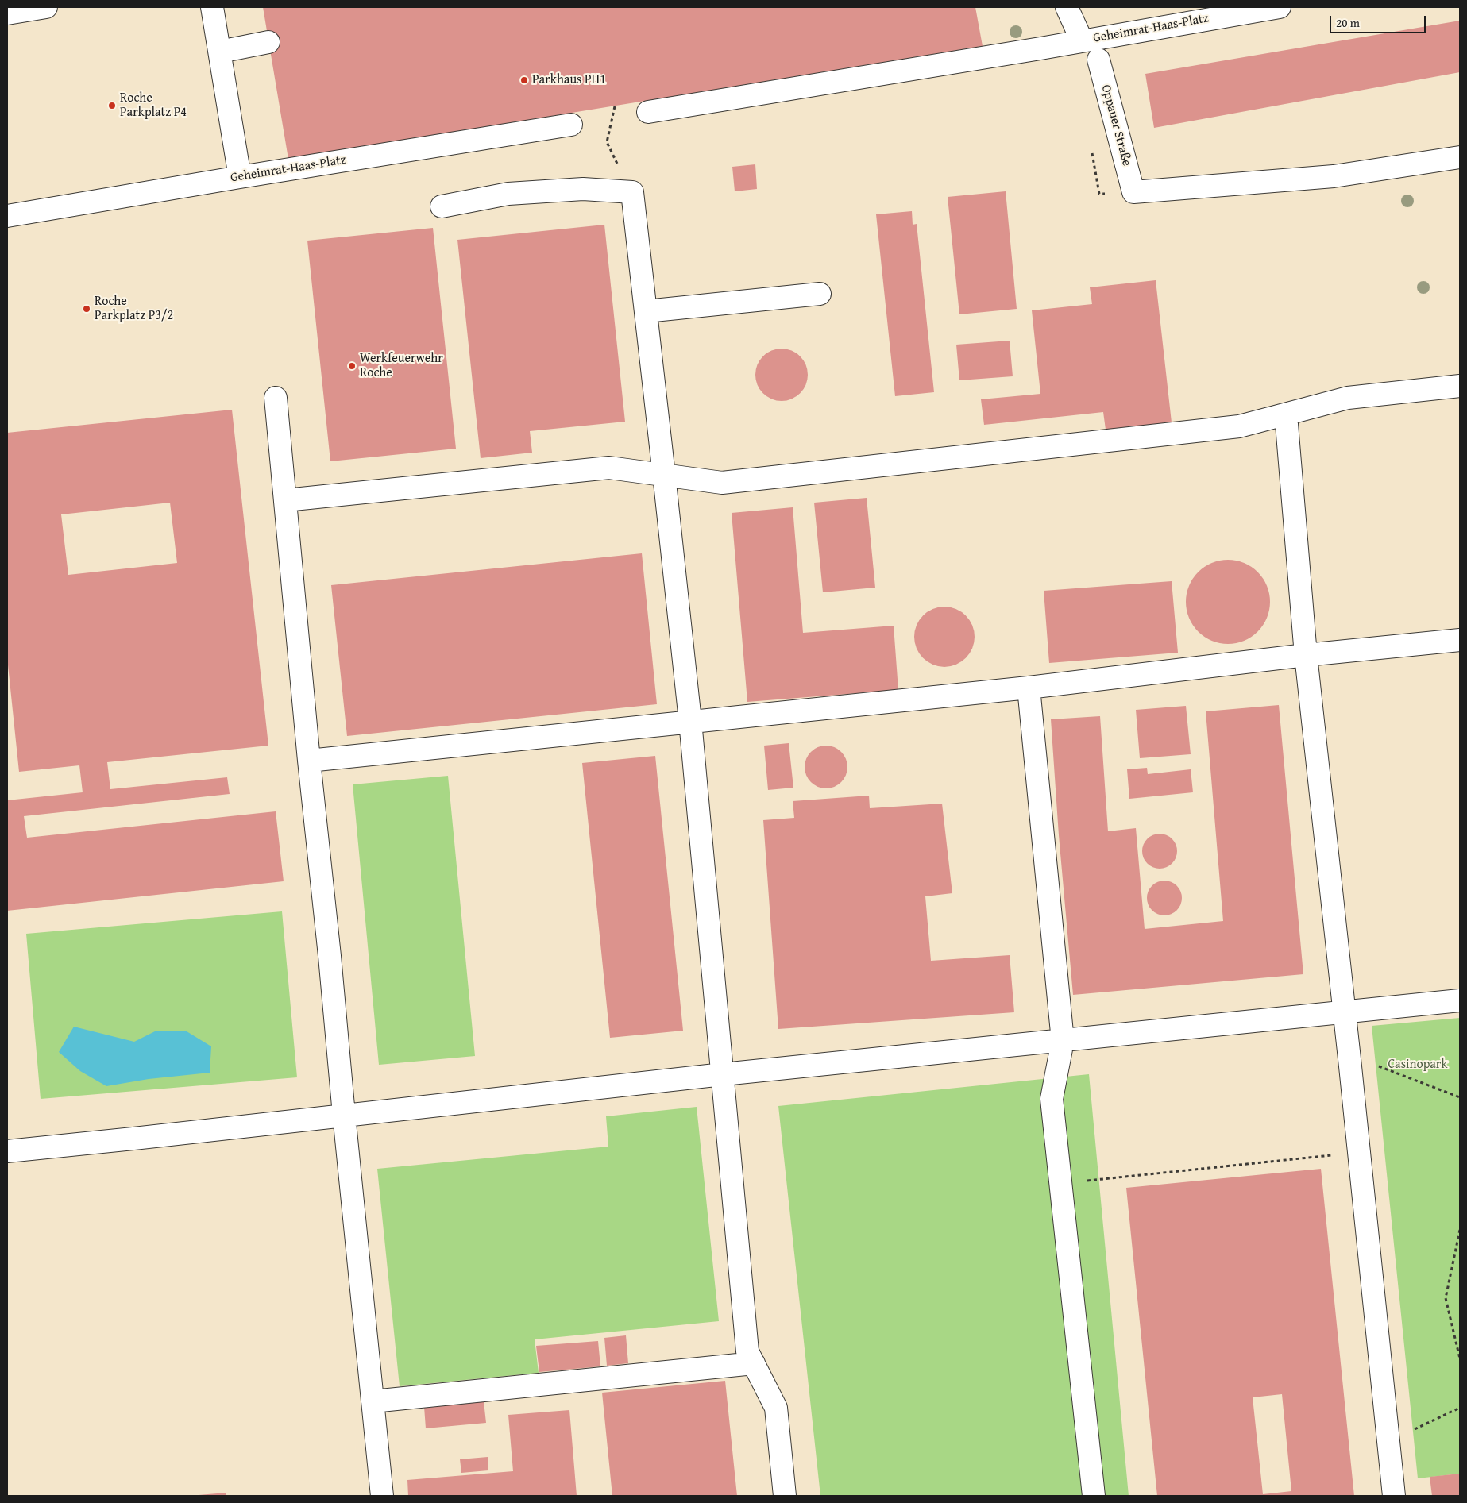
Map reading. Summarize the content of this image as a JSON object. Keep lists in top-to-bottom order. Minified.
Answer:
{"streets":{"street":["Geheimrat-Haas-Platz","Oppauer Straße"]},"parks":["Casinopark"],"places":["Parkhaus PH1","Roche Parkplatz P4","Roche Parkplatz P3/2","Werkfeuerwehr Roche"],"scale_bar":"20 m"}
